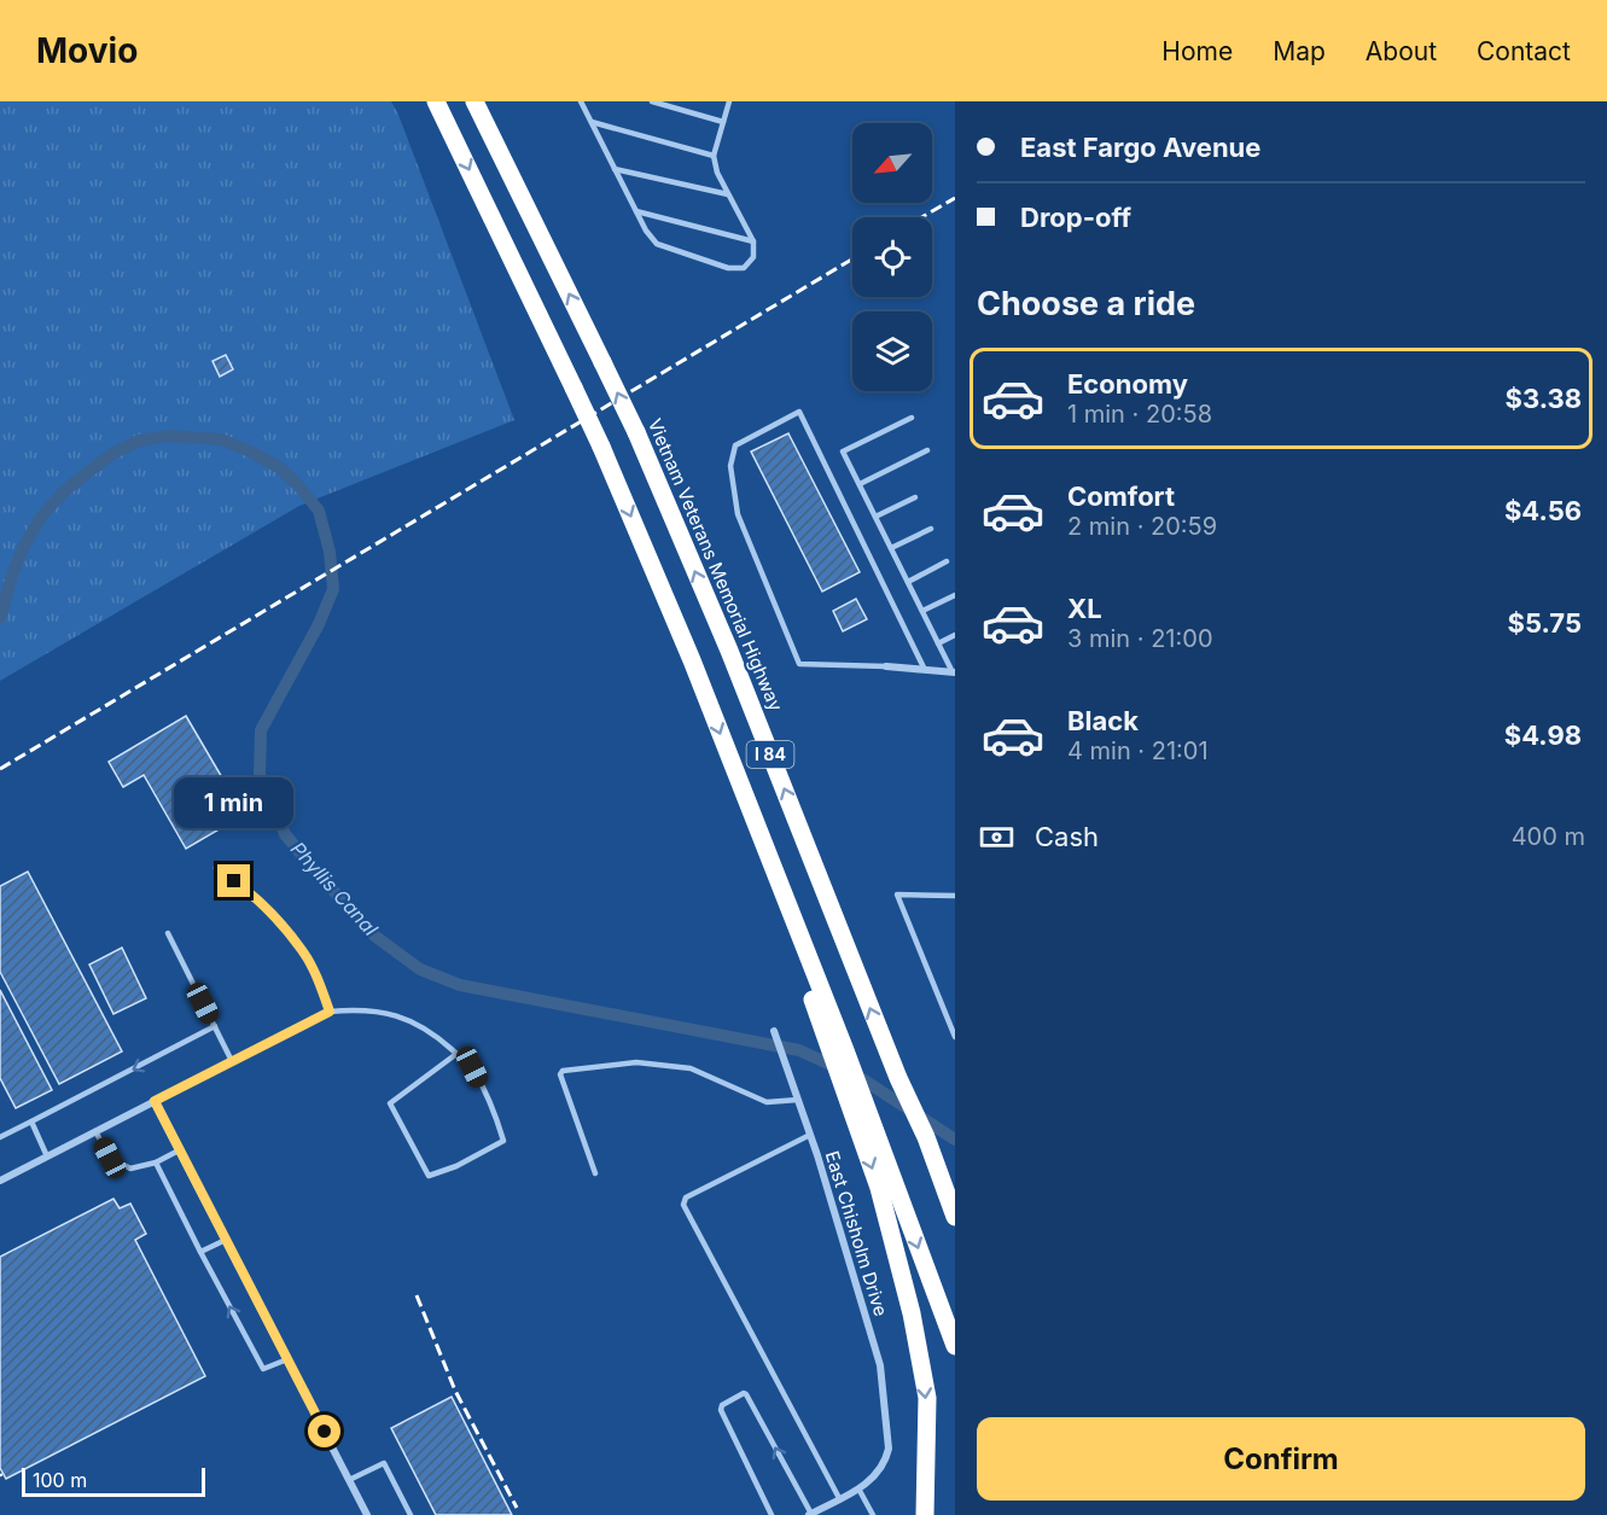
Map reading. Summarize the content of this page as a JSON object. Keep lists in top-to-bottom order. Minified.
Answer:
{"streets":{"highway":["Vietnam Veterans Memorial Highway","I 84"],"street":["East Chisholm Drive"]},"water":["Phyllis Canal"],"scale_bar":"100 m","north":"bottom left","page":{"header":"Movio","nav":["Home","Map","About","Contact"],"banner":["East Fargo Avenue","Drop-off"],"heading":"Choose a ride","list":[{"name":"Economy","note":"1 min · 20:58","value":"$3.38"},{"name":"Comfort","note":"2 min · 20:59","value":"$4.56"},{"name":"XL","note":"3 min · 21:00","value":"$5.75"},{"name":"Black","note":"4 min · 21:01","value":"$4.98"}],"bubble":"1 min","pay":["Cash","400 m"],"buttons":"Confirm","scale":"100 m"}}
